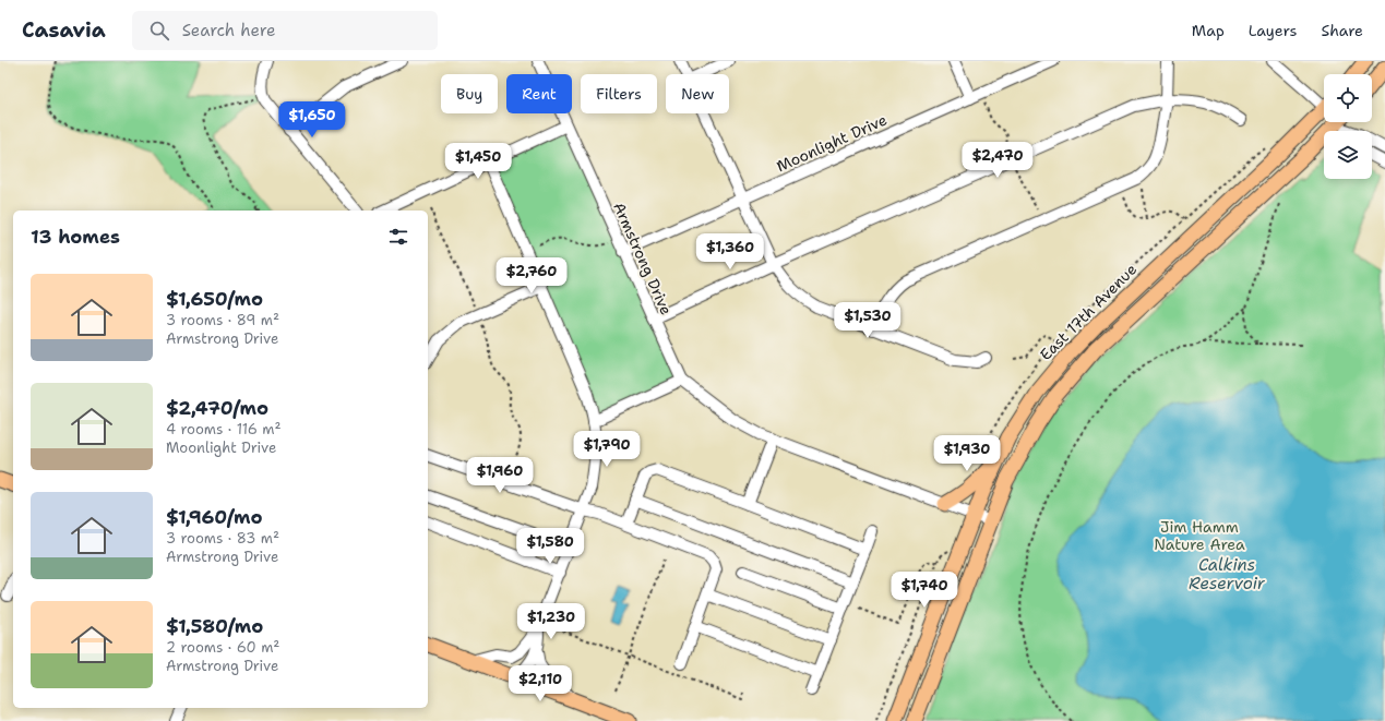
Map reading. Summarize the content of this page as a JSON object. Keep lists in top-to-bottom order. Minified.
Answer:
{"streets":{"main road":["East 17th Avenue"],"street":["Moonlight Drive","Armstrong Drive"]},"crossings":[["Moonlight Drive","Armstrong Drive"]],"water":["Calkins Reservoir"],"parks":["Jim Hamm Nature Area"],"page":{"header":"Casavia","search":"Search here","nav":["Map","Layers","Share"],"chip":["Buy","Rent","Filters","New"],"price":["$1,650","$2,470","$1,450","$1,360","$2,760","$1,530","$1,790","$1,930","$1,960","$1,580","$1,740","$1,230","$2,110"],"heading":"13 homes","list":[{"name":"$1,650/mo","note":"3 rooms · 89 m² · Armstrong Drive"},{"name":"$2,470/mo","note":"4 rooms · 116 m² · Moonlight Drive"},{"name":"$1,960/mo","note":"3 rooms · 83 m² · Armstrong Drive"},{"name":"$1,580/mo","note":"2 rooms · 60 m² · Armstrong Drive"}]}}
